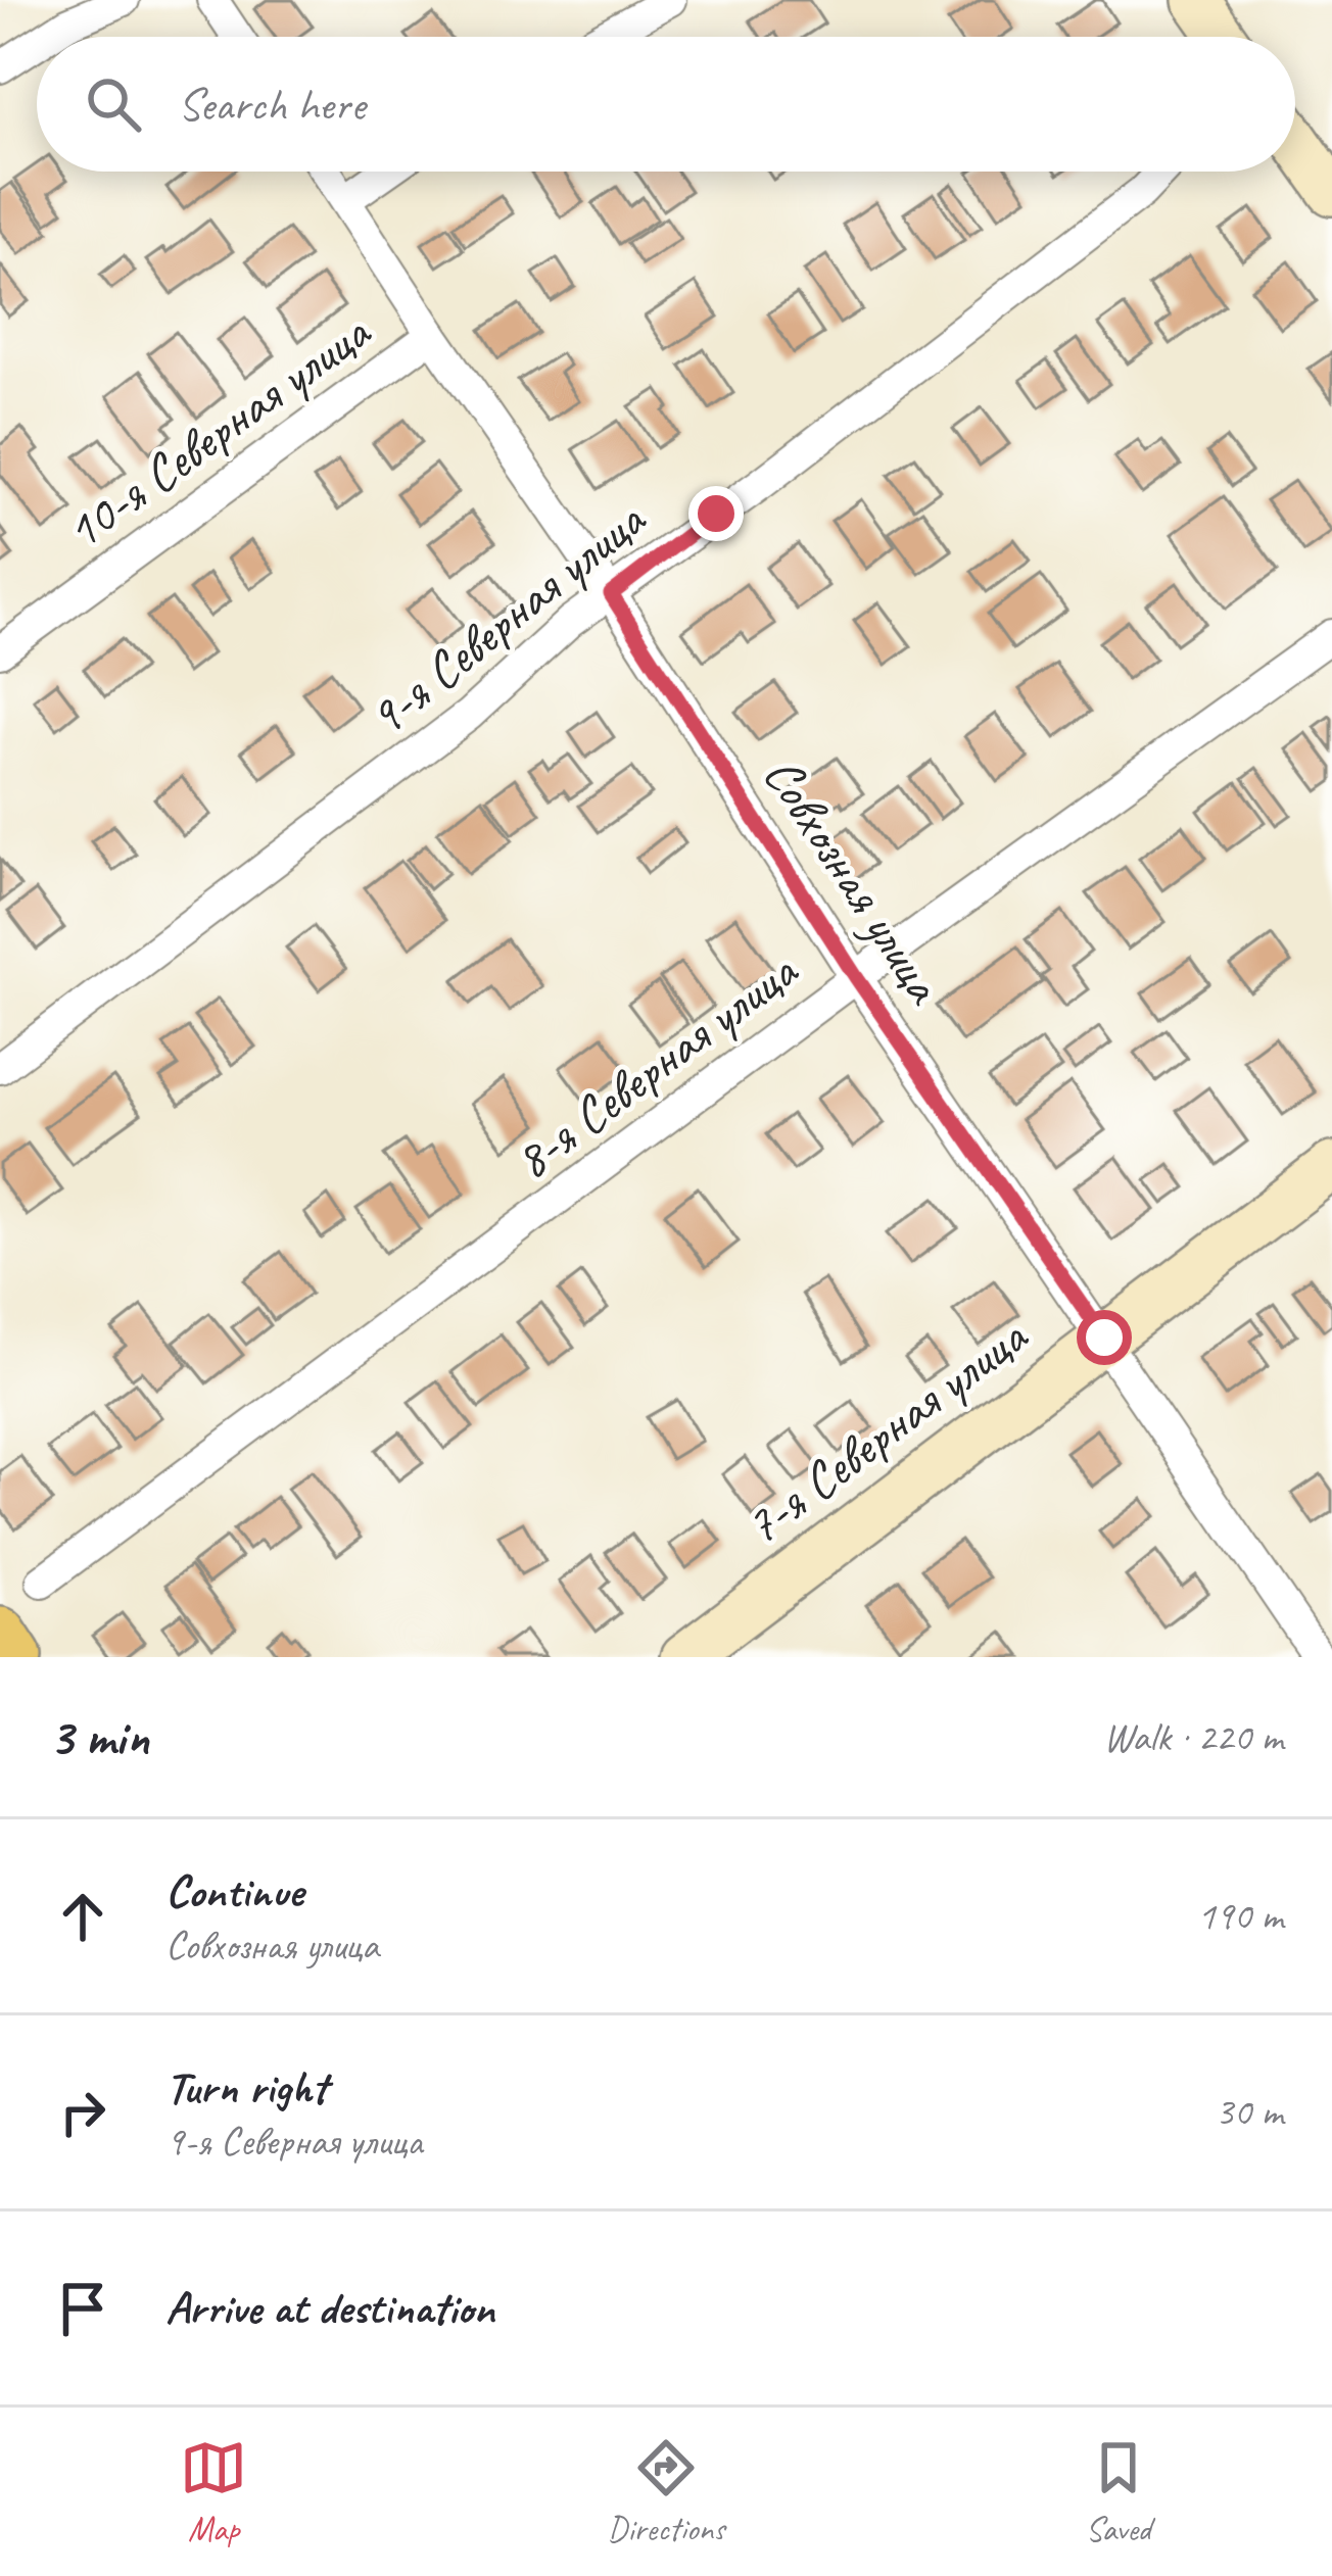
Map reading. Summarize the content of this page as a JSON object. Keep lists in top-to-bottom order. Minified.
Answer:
{"streets":{"main road":["7-я Северная улица"],"street":["10-я Северная улица","9-я Северная улица","Совхозная улица","8-я Северная улица"]},"crossings":[["10-я Северная улица","Совхозная улица"],["9-я Северная улица","Совхозная улица"],["Совхозная улица","8-я Северная улица"],["Совхозная улица","7-я Северная улица"]],"page":{"search":"Search here","heading":["3 min","Walk · 220 m"],"list":[["Continue","Совхозная улица","190 m"],["Turn right","9-я Северная улица","30 m"],"Arrive at destination"],"nav":["Map","Directions","Saved"]}}
